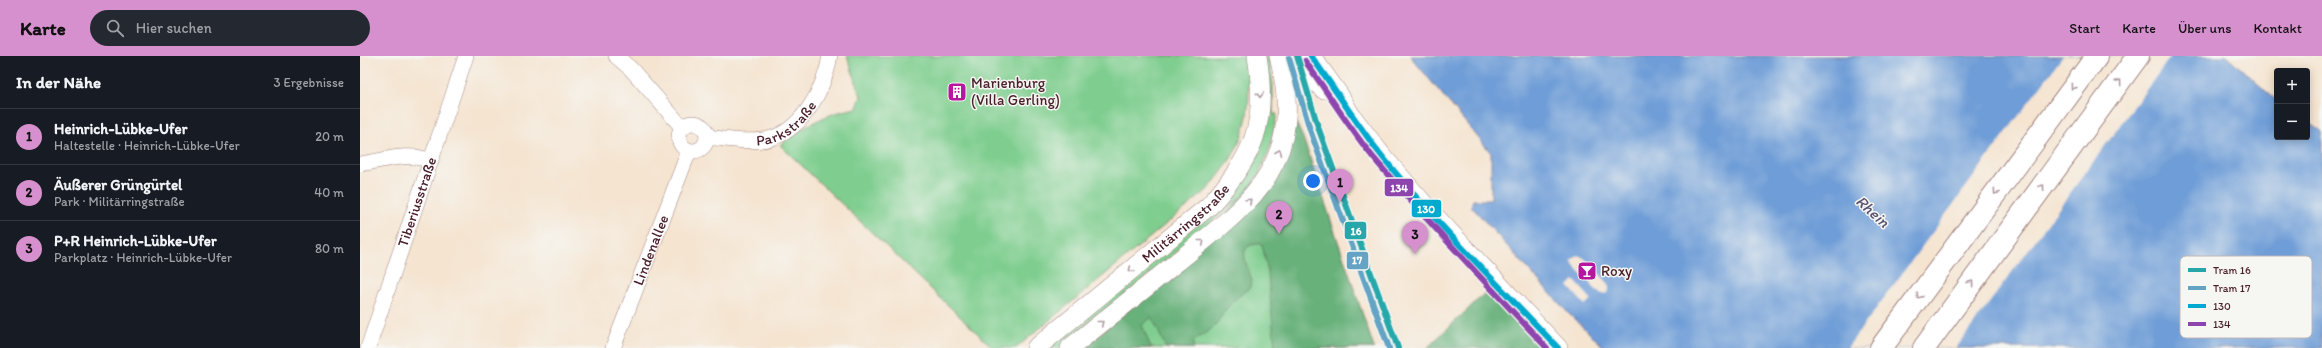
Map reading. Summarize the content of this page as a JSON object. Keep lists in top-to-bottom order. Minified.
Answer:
{"streets":{"main road":["Militärringstraße"],"street":["Parkstraße","Tiberiusstraße","Lindenallee"]},"crossings":[["Parkstraße","Lindenallee"]],"water":["Rhein"],"places":{"building":["Marienburg (Villa Gerling)"],"bar":["Roxy"]},"lines":["tram line 16","transit line 130","tram line 17","transit line 134"],"legend":["Tram 16","Tram 17","130","134"],"page":{"header":"Karte","search":"Hier suchen","nav":["Start","Karte","Über uns","Kontakt"],"heading":["In der Nähe","3 Ergebnisse"],"map_buttons":["+","−"],"list":[{"mark":"1","name":"Heinrich-Lübke-Ufer","note":"Haltestelle · Heinrich-Lübke-Ufer","value":"20 m"},{"mark":"2","name":"Äußerer Grüngürtel","note":"Park · Militärringstraße","value":"40 m"},{"mark":"3","name":"P+R Heinrich-Lübke-Ufer","note":"Parkplatz · Heinrich-Lübke-Ufer","value":"80 m"}],"pins":["1","2","3"]}}
